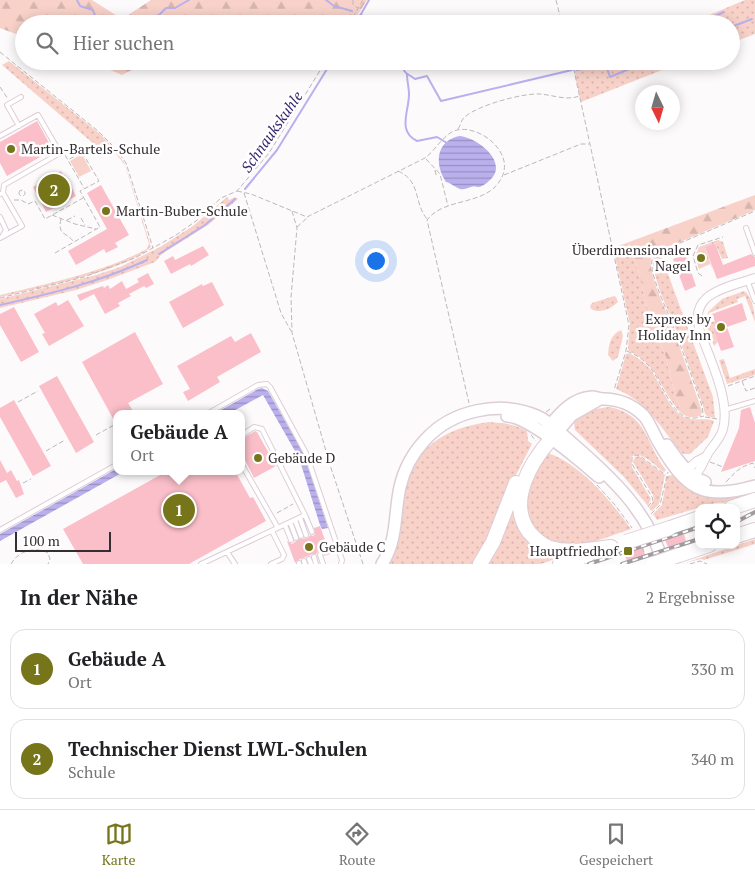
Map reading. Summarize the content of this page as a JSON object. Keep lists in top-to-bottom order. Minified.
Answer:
{"water":["Schnaukskuhle"],"places":{"other":["Martin-Bartels-Schule","Martin-Buber-Schule","Überdimensionaler Nagel","Express by Holiday Inn","Gebäude D","Gebäude C"],"transit":["Hauptfriedhof"]},"scale_bar":"100 m","north":"bottom","page":{"search":"Hier suchen","pins":["2","1"],"popup":["Gebäude A","Ort"],"scale":"100 m","heading":["In der Nähe","2 Ergebnisse"],"list":[{"mark":"1","name":"Gebäude A","note":"Ort","value":"330 m"},{"mark":"2","name":"Technischer Dienst LWL-Schulen","note":"Schule","value":"340 m"}],"nav":["Karte","Route","Gespeichert"]}}
